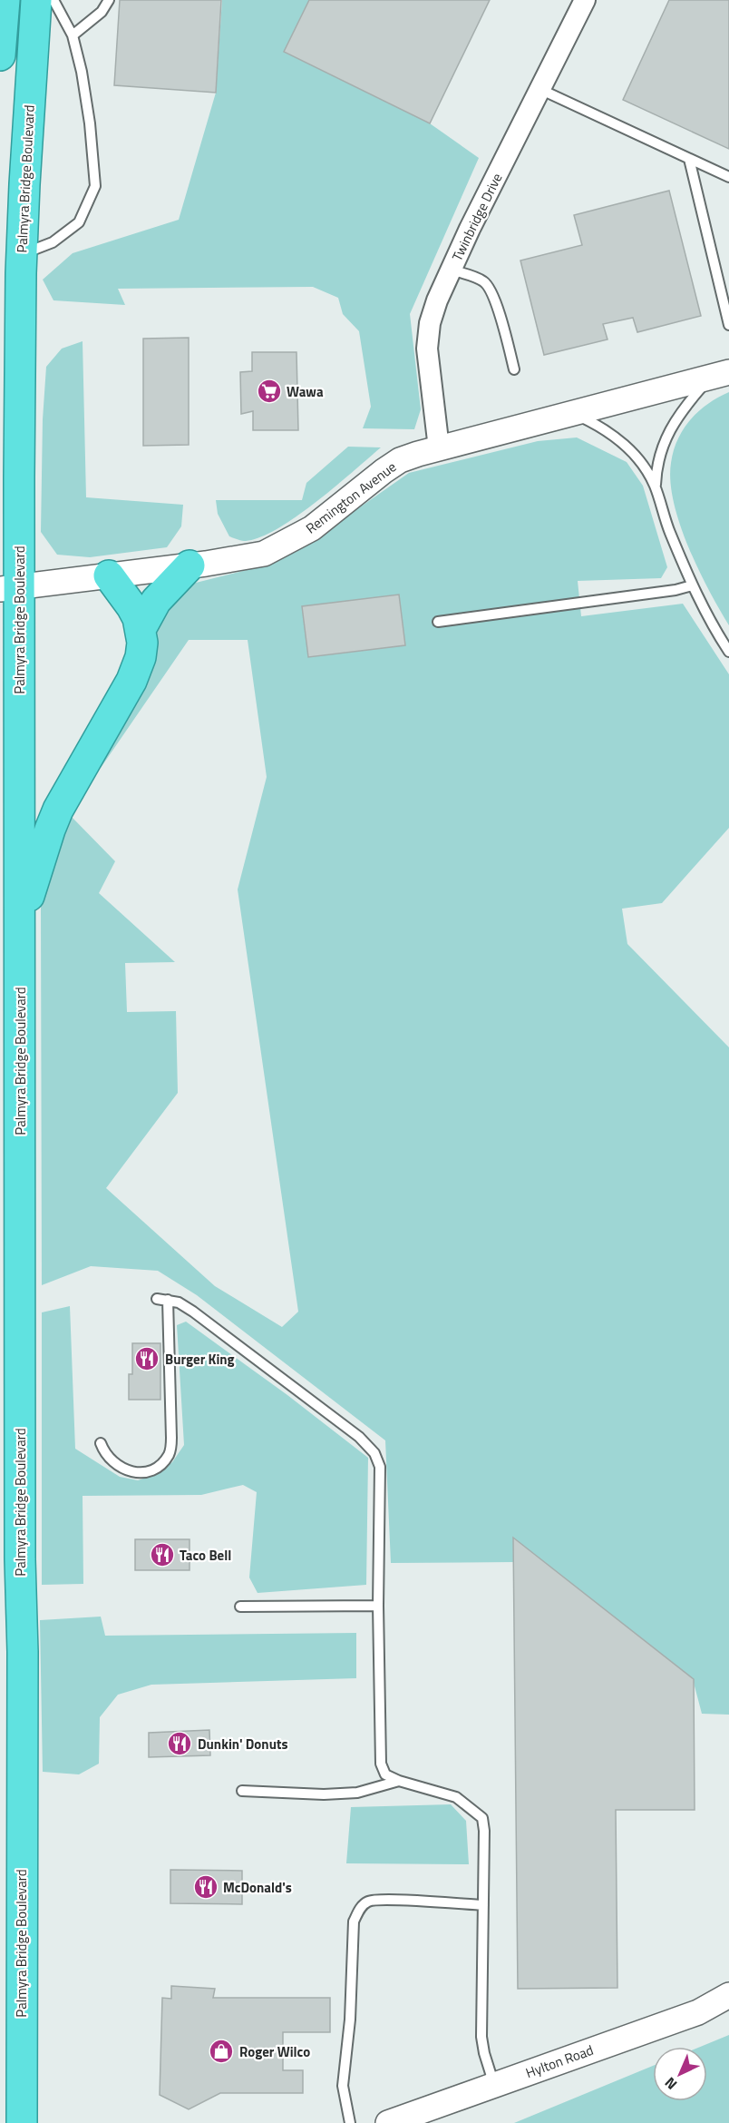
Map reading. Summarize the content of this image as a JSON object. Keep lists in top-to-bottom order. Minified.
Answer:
{"streets":{"highway":["Palmyra Bridge Boulevard"],"street":["Twinbridge Drive","Remington Avenue","Hylton Road"]},"crossings":[["Palmyra Bridge Boulevard","Remington Avenue"],["Twinbridge Drive","Remington Avenue"]],"places":{"supermarket":["Wawa"],"restaurant":["Burger King","Taco Bell","Dunkin' Donuts","McDonald's"],"shop":["Roger Wilco"]},"north":"bottom left"}
